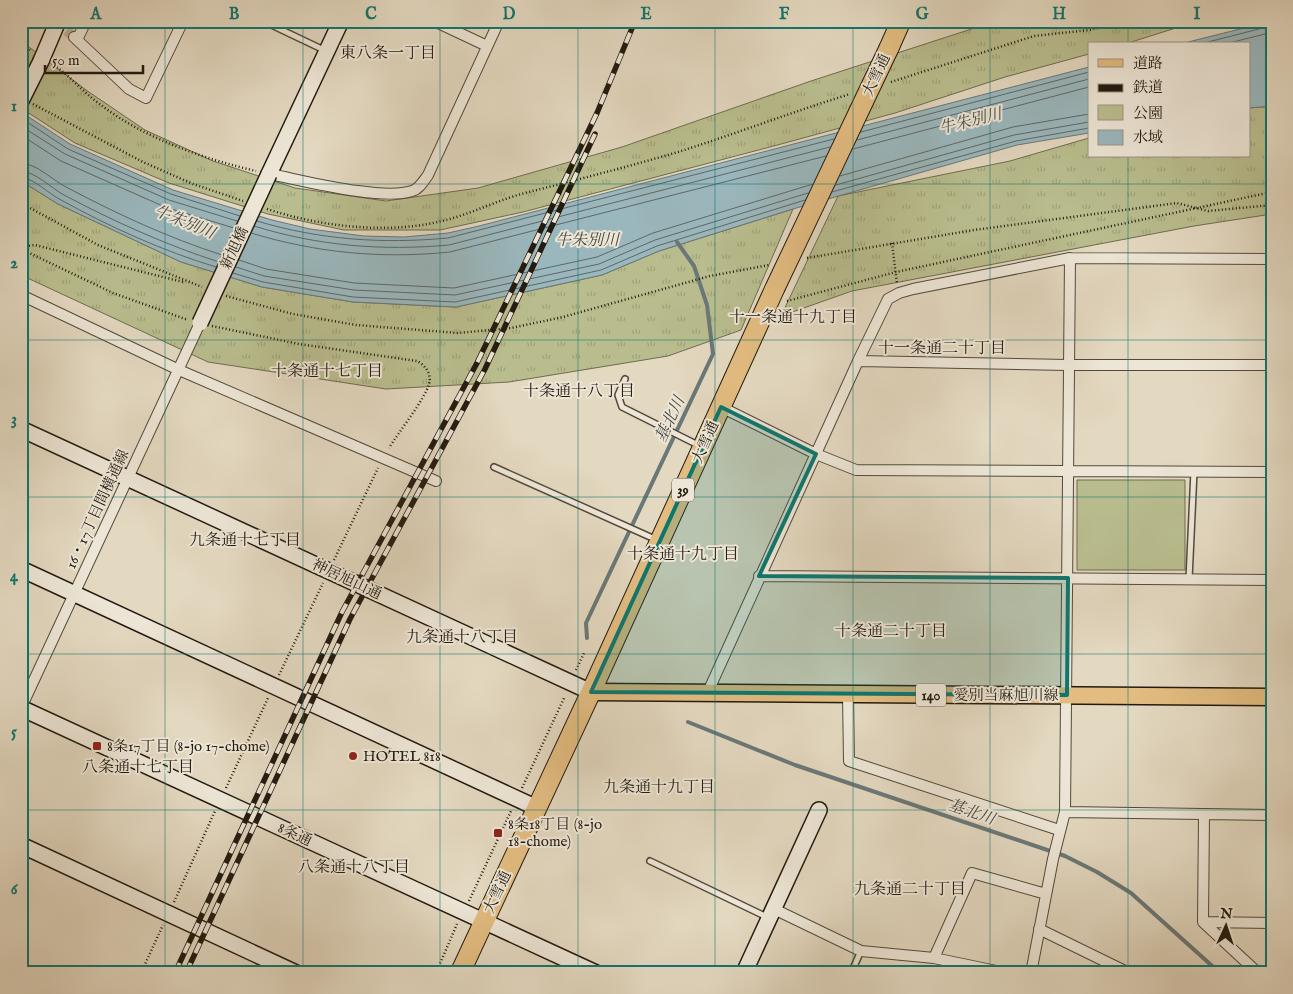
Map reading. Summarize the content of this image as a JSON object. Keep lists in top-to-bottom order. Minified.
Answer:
{"streets":{"highway":["大雪通","39"],"main road":["140","愛別当麻旭川線"],"street":["新旭橋","16・17丁目間横通線","神居旭山通","8条通"]},"crossings":[["大雪通","神居旭山通"],["大雪通","愛別当麻旭川線"],["大雪通","8条通"],["新旭橋","16・17丁目間横通線"],["16・17丁目間横通線","神居旭山通"],["16・17丁目間横通線","8条通"],["神居旭山通","愛別当麻旭川線"]],"districts":["東八条一丁目","十一条通十九丁目","十一条通二十丁目","十条通十七丁目","十条通十八丁目","九条通十七丁目","十条通十九丁目","十条通二十丁目","九条通十八丁目","八条通十七丁目","九条通十九丁目","八条通十八丁目","九条通二十丁目"],"water":["牛朱別川","基北川"],"places":{"transit":["8条17丁目 (8-jo 17-chome)","8条18丁目 (8-jo 18-chome)"],"other":["HOTEL 818"]},"legend":["道路","鉄道","公園","水域"],"scale_bar":"50 m","north":"top","grid":{"columns":["A","B","C","D","E","F","G","H","I"],"rows":["1","2","3","4","5","6"]}}
